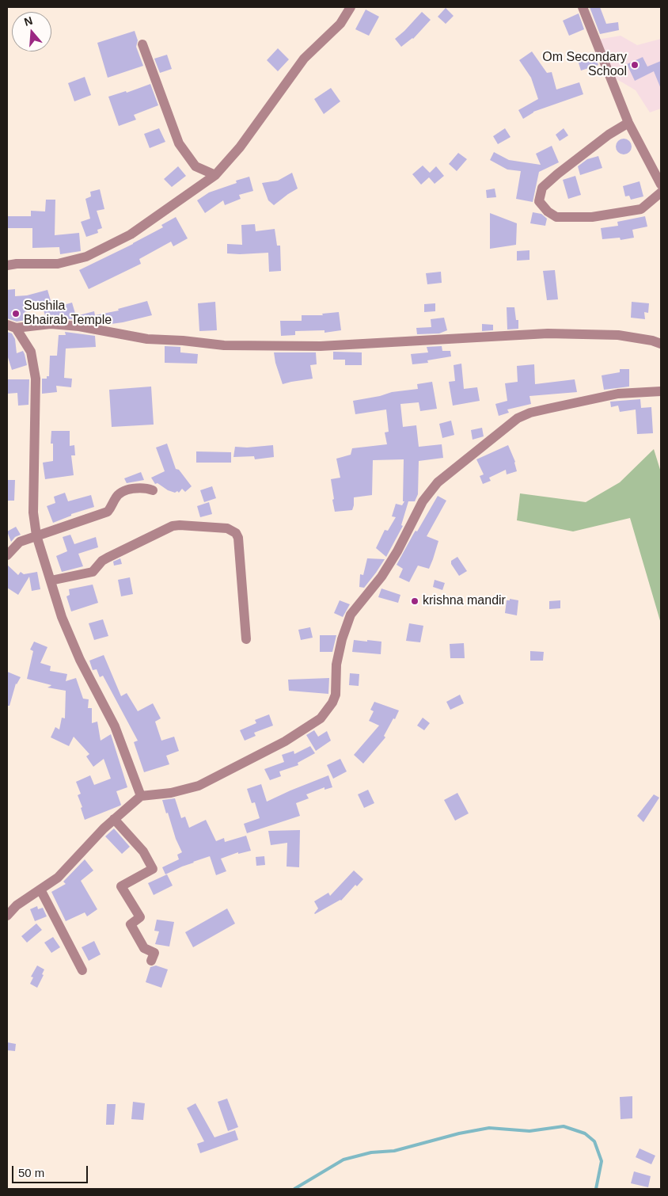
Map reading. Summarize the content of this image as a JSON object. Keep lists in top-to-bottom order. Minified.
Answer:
{"places":["Om Secondary School","Sushila Bhairab Temple","krishna mandir"],"scale_bar":"50 m","north":"top"}
